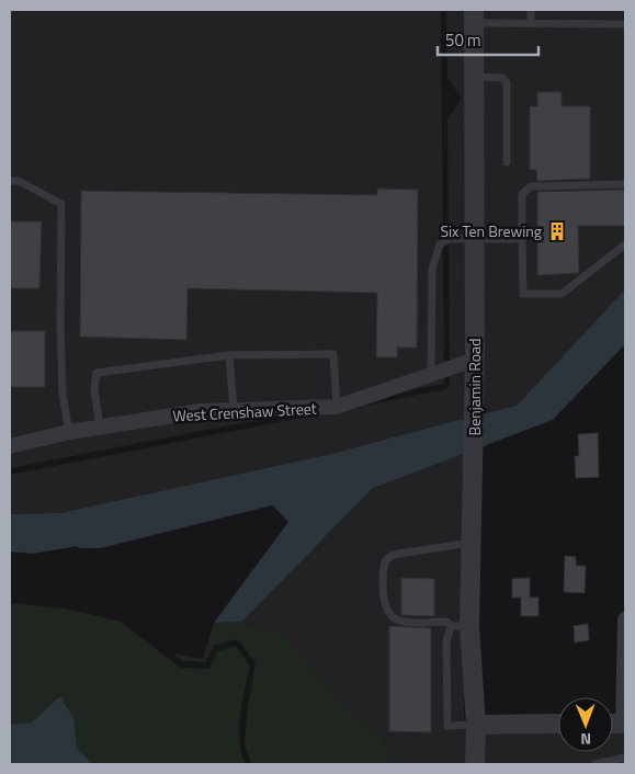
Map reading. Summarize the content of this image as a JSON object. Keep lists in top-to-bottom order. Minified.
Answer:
{"streets":{"street":["Benjamin Road","West Crenshaw Street"]},"crossings":[["Benjamin Road","West Crenshaw Street"]],"places":{"building":["Six Ten Brewing"]},"scale_bar":"50 m","north":"bottom"}
